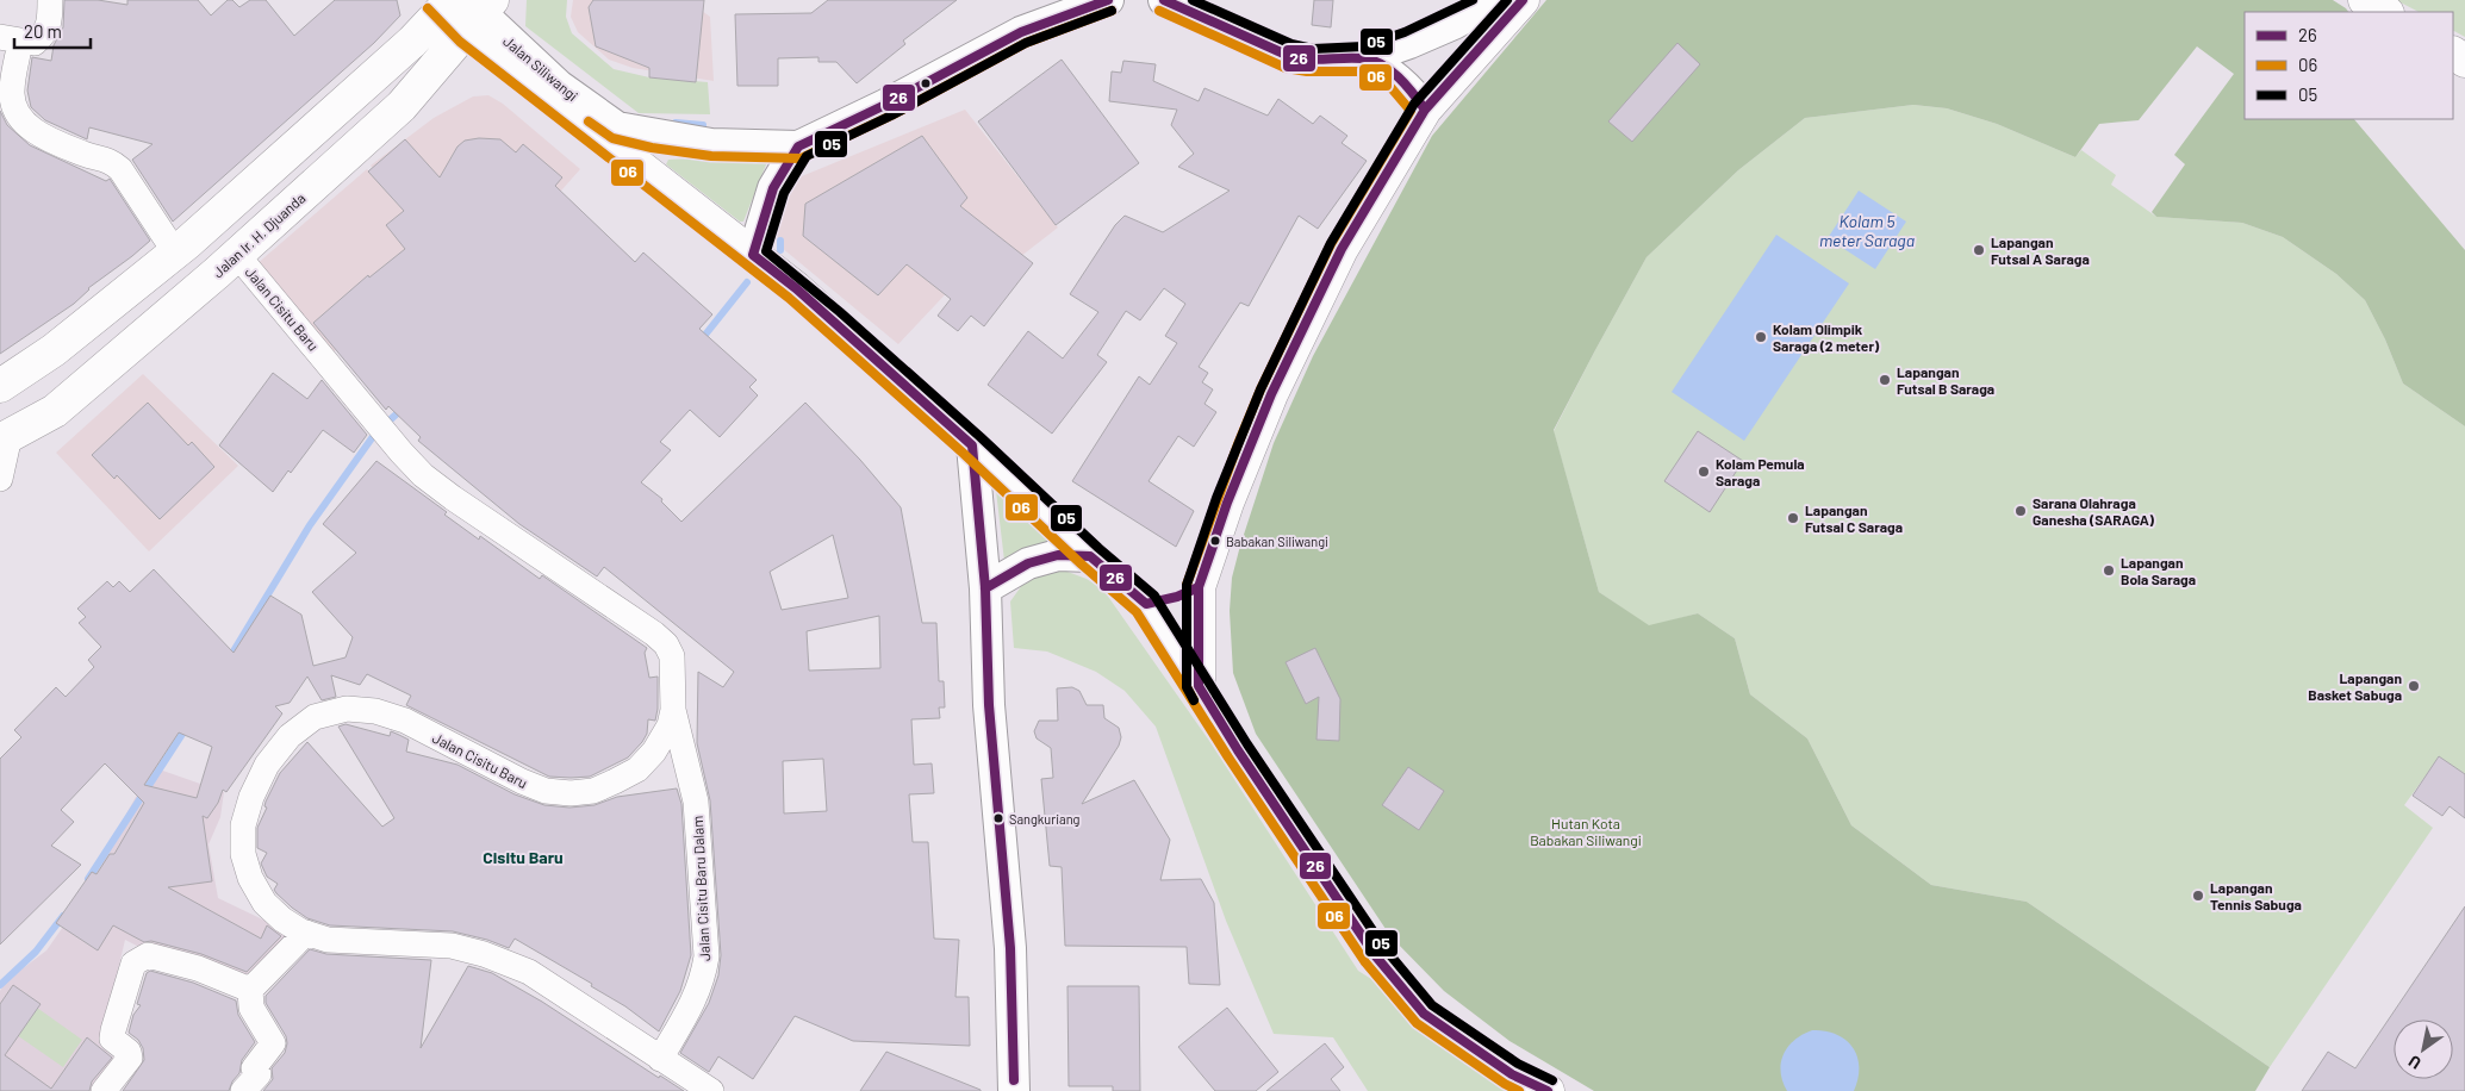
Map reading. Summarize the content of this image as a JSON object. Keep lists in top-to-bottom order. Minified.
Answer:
{"streets":{"main road":["Jalan Siliwangi","Jalan Ir. H. Djuanda"],"street":["Jalan Cisitu Baru","Jalan Cisitu Baru Dalam"]},"crossings":[["Jalan Siliwangi","Jalan Ir. H. Djuanda"],["Jalan Ir. H. Djuanda","Jalan Cisitu Baru"],["Jalan Cisitu Baru","Jalan Cisitu Baru Dalam"]],"districts":["Cisitu Baru"],"water":["Kolam 5 meter Saraga"],"parks":["Hutan Kota Babakan Siliwangi"],"places":["Lapangan Futsal A Saraga","Kolam Olimpik Saraga (2 meter)","Lapangan Futsal B Saraga","Kolam Pemula Saraga","Sarana Olahraga Ganesha (SARAGA)","Lapangan Futsal C Saraga","Babakan Siliwangi","Lapangan Bola Saraga","Lapangan Basket Sabuga","Sangkuriang","Lapangan Tennis Sabuga"],"lines":["transit line 26","transit line 05","transit line 06"],"legend":["26","06","05"],"scale_bar":"20 m","north":"bottom left"}
